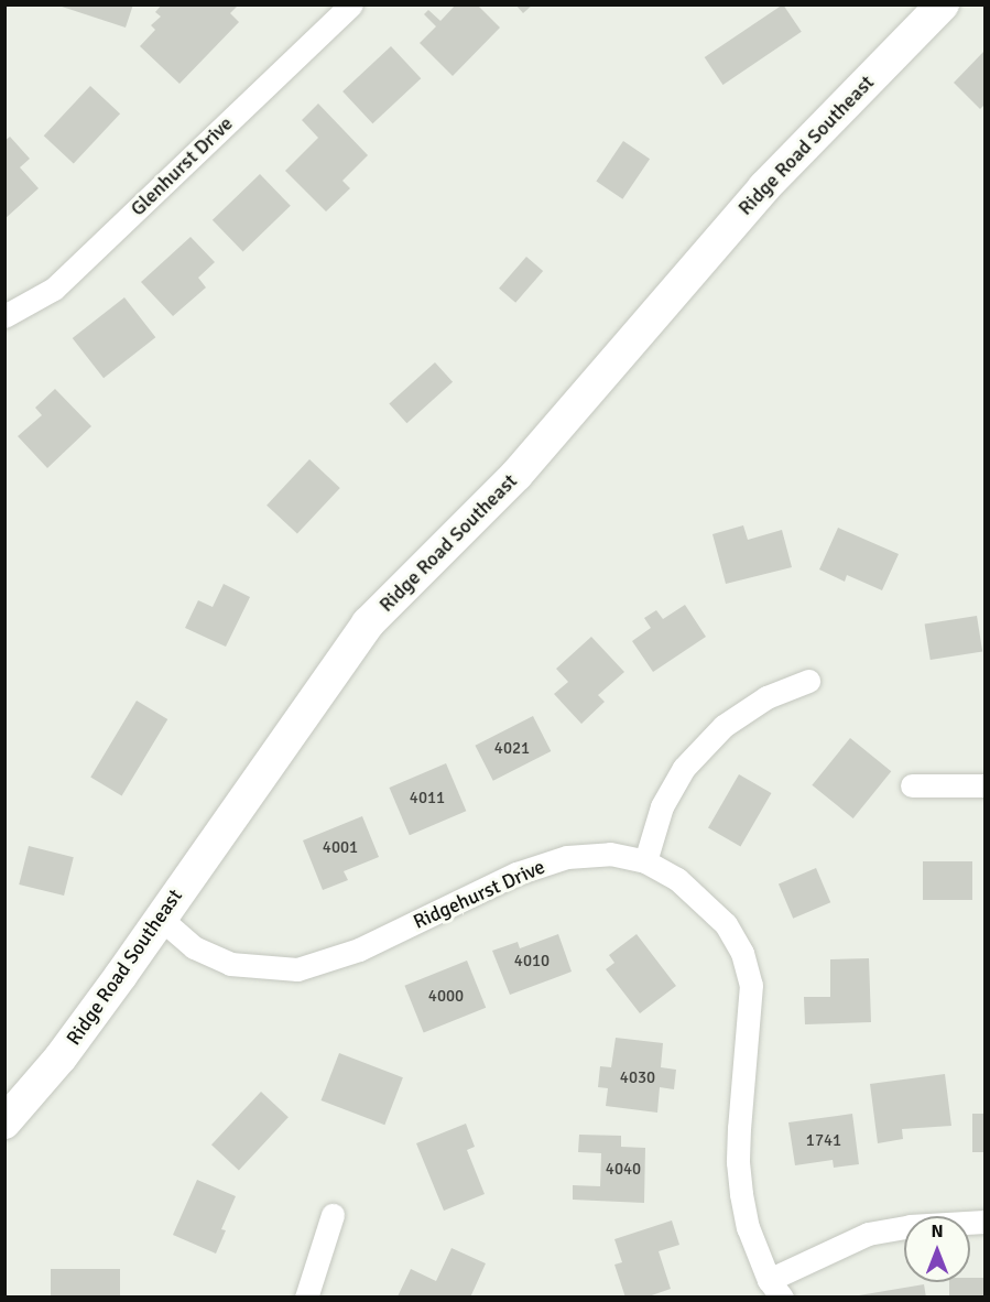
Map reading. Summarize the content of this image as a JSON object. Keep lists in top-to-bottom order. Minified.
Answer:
{"streets":{"street":["Ridge Road Southeast","Glenhurst Drive","Ridgehurst Drive"]},"crossings":[["Ridge Road Southeast","Ridgehurst Drive"]],"house_numbers":["4021","4011","4001","4010","4000","4030","1741","4040"],"north":"top"}
